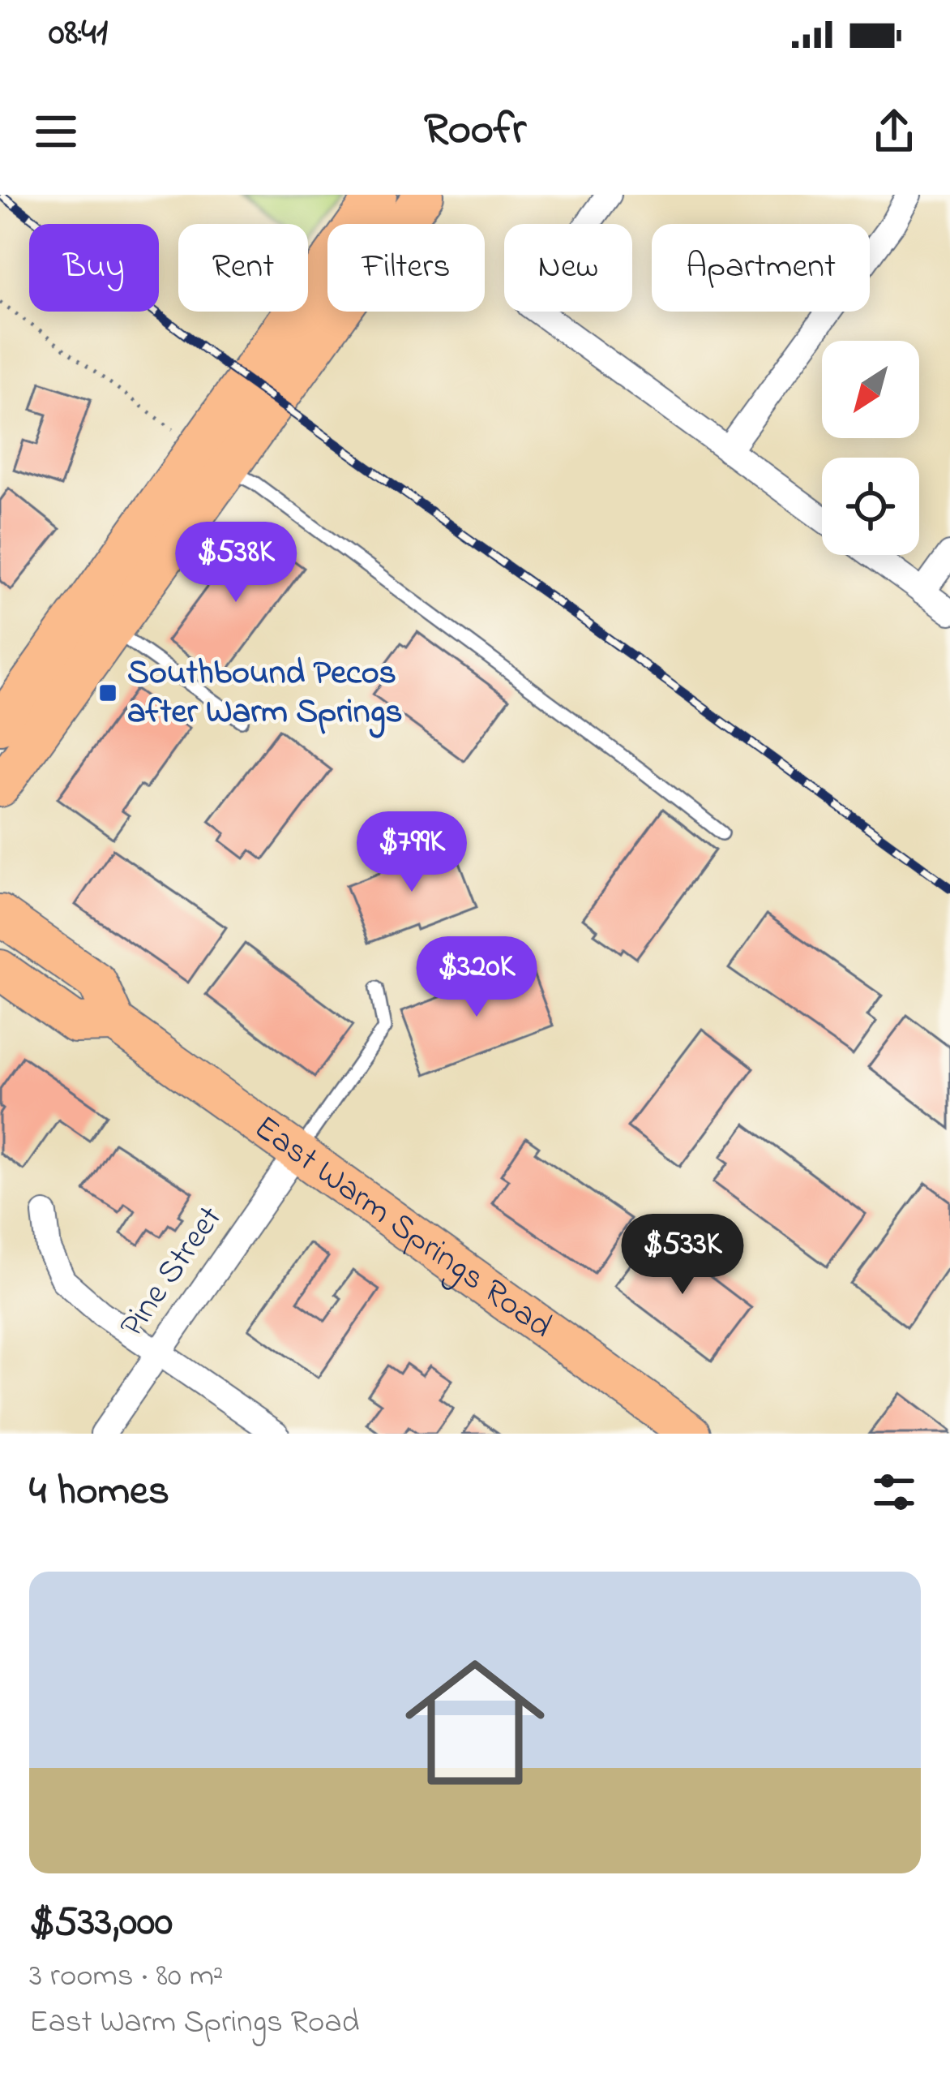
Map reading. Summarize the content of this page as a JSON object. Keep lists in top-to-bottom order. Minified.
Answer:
{"streets":{"main road":["East Warm Springs Road"],"street":["Pine Street"]},"crossings":[["East Warm Springs Road","Pine Street"]],"places":{"transit":["Southbound Pecos after Warm Springs"]},"north":"bottom left","page":{"status":"08:41","header":"Roofr","chip":["Buy","Rent","Filters","New","Apartment"],"price":["$538K","$799K","$320K","$533K"],"heading":"4 homes","list":[{"name":"$533,000","note":"3 rooms · 80 m² · East Warm Springs Road"}]}}
